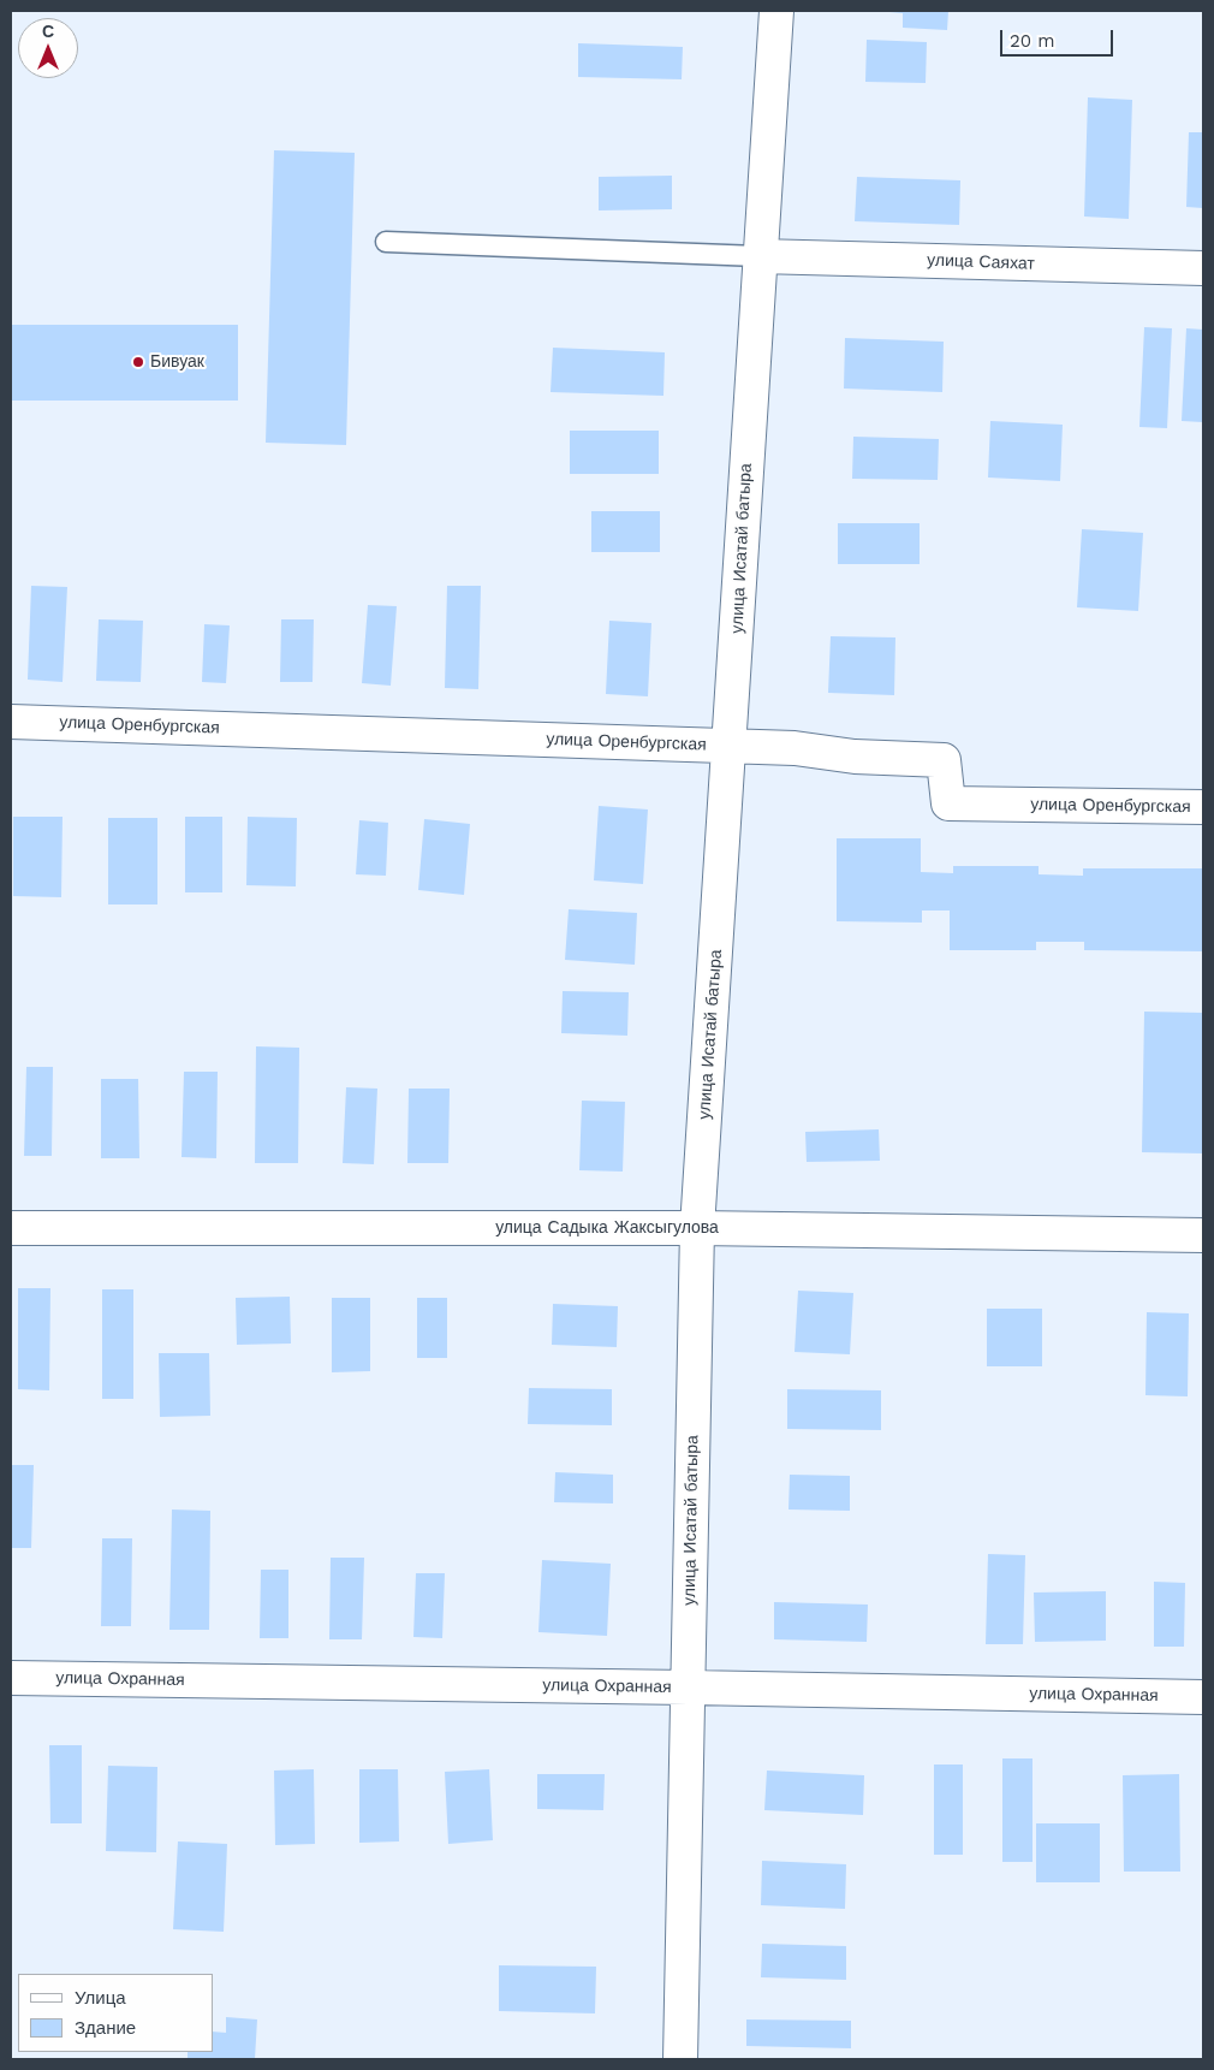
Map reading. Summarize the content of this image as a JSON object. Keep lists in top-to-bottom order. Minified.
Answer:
{"streets":{"street":["улица Саяхат","улица Исатай батыра","улица Оренбургская","улица Садыка Жаксыгулова","улица Охранная"]},"crossings":[["улица Саяхат","улица Исатай батыра"],["улица Исатай батыра","улица Оренбургская"],["улица Исатай батыра","улица Садыка Жаксыгулова"],["улица Исатай батыра","улица Охранная"]],"places":["Бивуак"],"legend":["Улица","Здание"],"scale_bar":"20 m","north":"top"}
